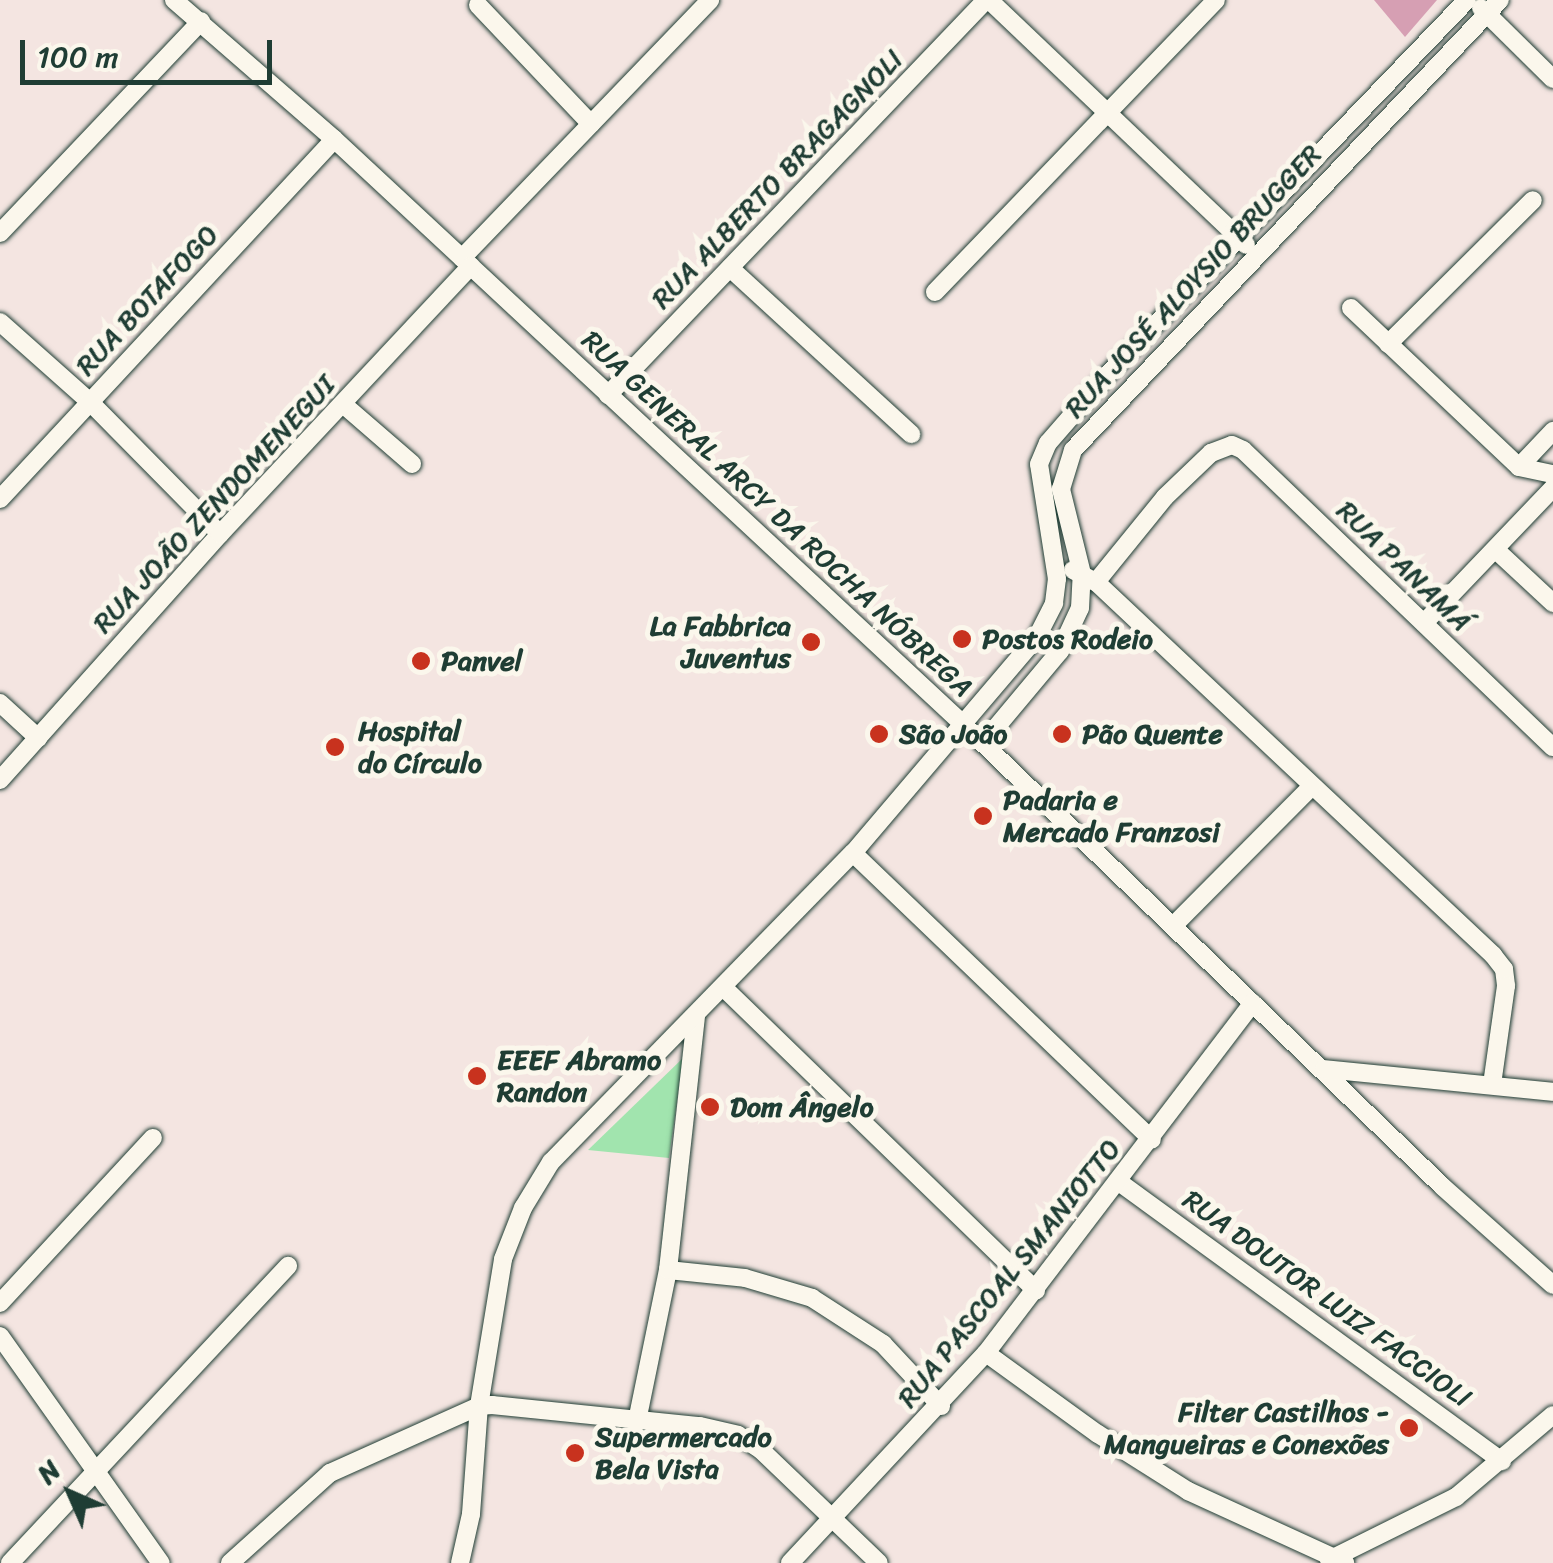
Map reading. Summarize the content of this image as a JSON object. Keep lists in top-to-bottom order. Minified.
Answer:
{"streets":{"street":["RUA ALBERTO BRAGAGNOLI","RUA JOSÉ ALOYSIO BRUGGER","RUA BOTAFOGO","RUA JOÃO ZENDOMENEGUI","RUA GENERAL ARCY DA ROCHA NÓBREGA","RUA PANAMÁ","RUA PASCOAL SMANIOTTO","RUA DOUTOR LUIZ FACCIOLI"]},"crossings":[["RUA ALBERTO BRAGAGNOLI","RUA GENERAL ARCY DA ROCHA NÓBREGA"],["RUA JOSÉ ALOYSIO BRUGGER","RUA GENERAL ARCY DA ROCHA NÓBREGA"],["RUA JOSÉ ALOYSIO BRUGGER","RUA PANAMÁ"],["RUA BOTAFOGO","RUA GENERAL ARCY DA ROCHA NÓBREGA"],["RUA JOÃO ZENDOMENEGUI","RUA GENERAL ARCY DA ROCHA NÓBREGA"],["RUA GENERAL ARCY DA ROCHA NÓBREGA","RUA PASCOAL SMANIOTTO"],["RUA PASCOAL SMANIOTTO","RUA DOUTOR LUIZ FACCIOLI"]],"places":["Postos Rodeio","La Fabbrica Juventus","Panvel","São João","Pão Quente","Hospital do Círculo","Padaria e Mercado Franzosi","EEEF Abramo Randon","Dom Ângelo","Filter Castilhos - Mangueiras e Conexões","Supermercado Bela Vista"],"scale_bar":"100 m","north":"top left"}
